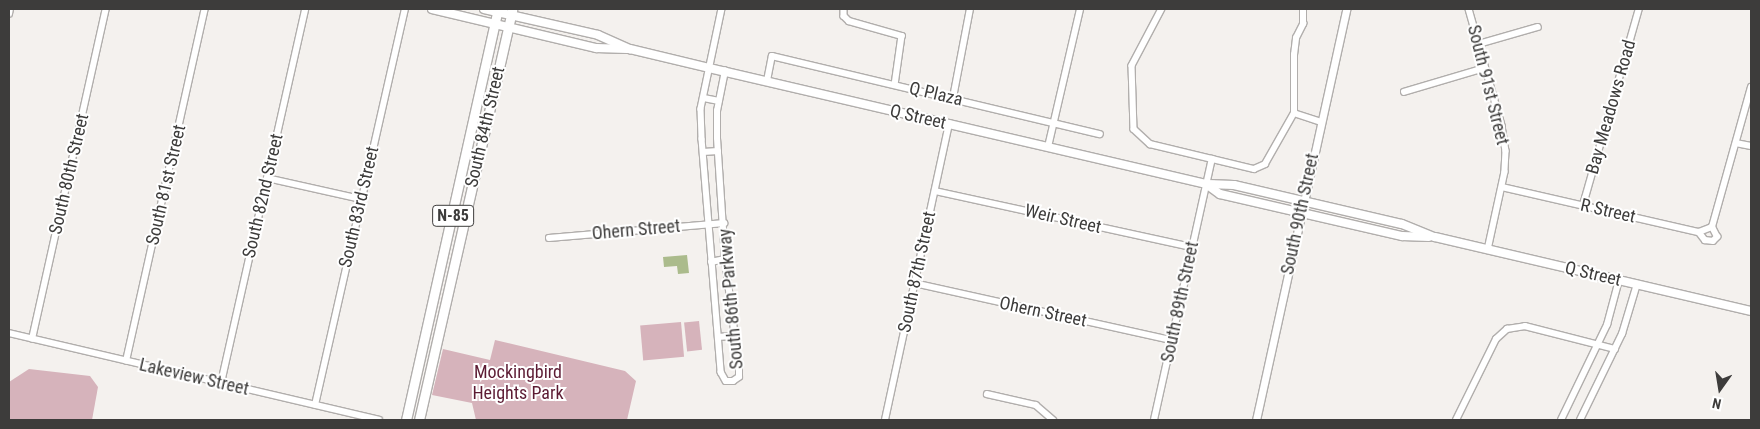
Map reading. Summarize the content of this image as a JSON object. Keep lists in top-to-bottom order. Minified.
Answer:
{"streets":{"main road":["Q Street","South 84th Street","N-85"],"street":["South 91st Street","Q Plaza","Bay Meadows Road","South 80th Street","South 81st Street","South 82nd Street","South 83rd Street","R Street","South 90th Street","Weir Street","Ohern Street","South 87th Street","South 86th Parkway","South 89th Street","Lakeview Street"]},"crossings":[["South 91st Street","Q Street"],["South 91st Street","R Street"],["Q Plaza","Q Street"],["Bay Meadows Road","R Street"],["Q Street","South 84th Street"],["Q Street","South 90th Street"],["Q Street","South 87th Street"],["Q Street","South 86th Parkway"],["Q Street","South 89th Street"],["South 80th Street","Lakeview Street"],["South 81st Street","Lakeview Street"],["South 82nd Street","Lakeview Street"],["South 83rd Street","Lakeview Street"],["Weir Street","South 87th Street"],["Weir Street","South 89th Street"],["Ohern Street","South 87th Street"],["Ohern Street","South 86th Parkway"],["Ohern Street","South 89th Street"]],"parks":["Mockingbird Heights Park"],"north":"bottom"}
